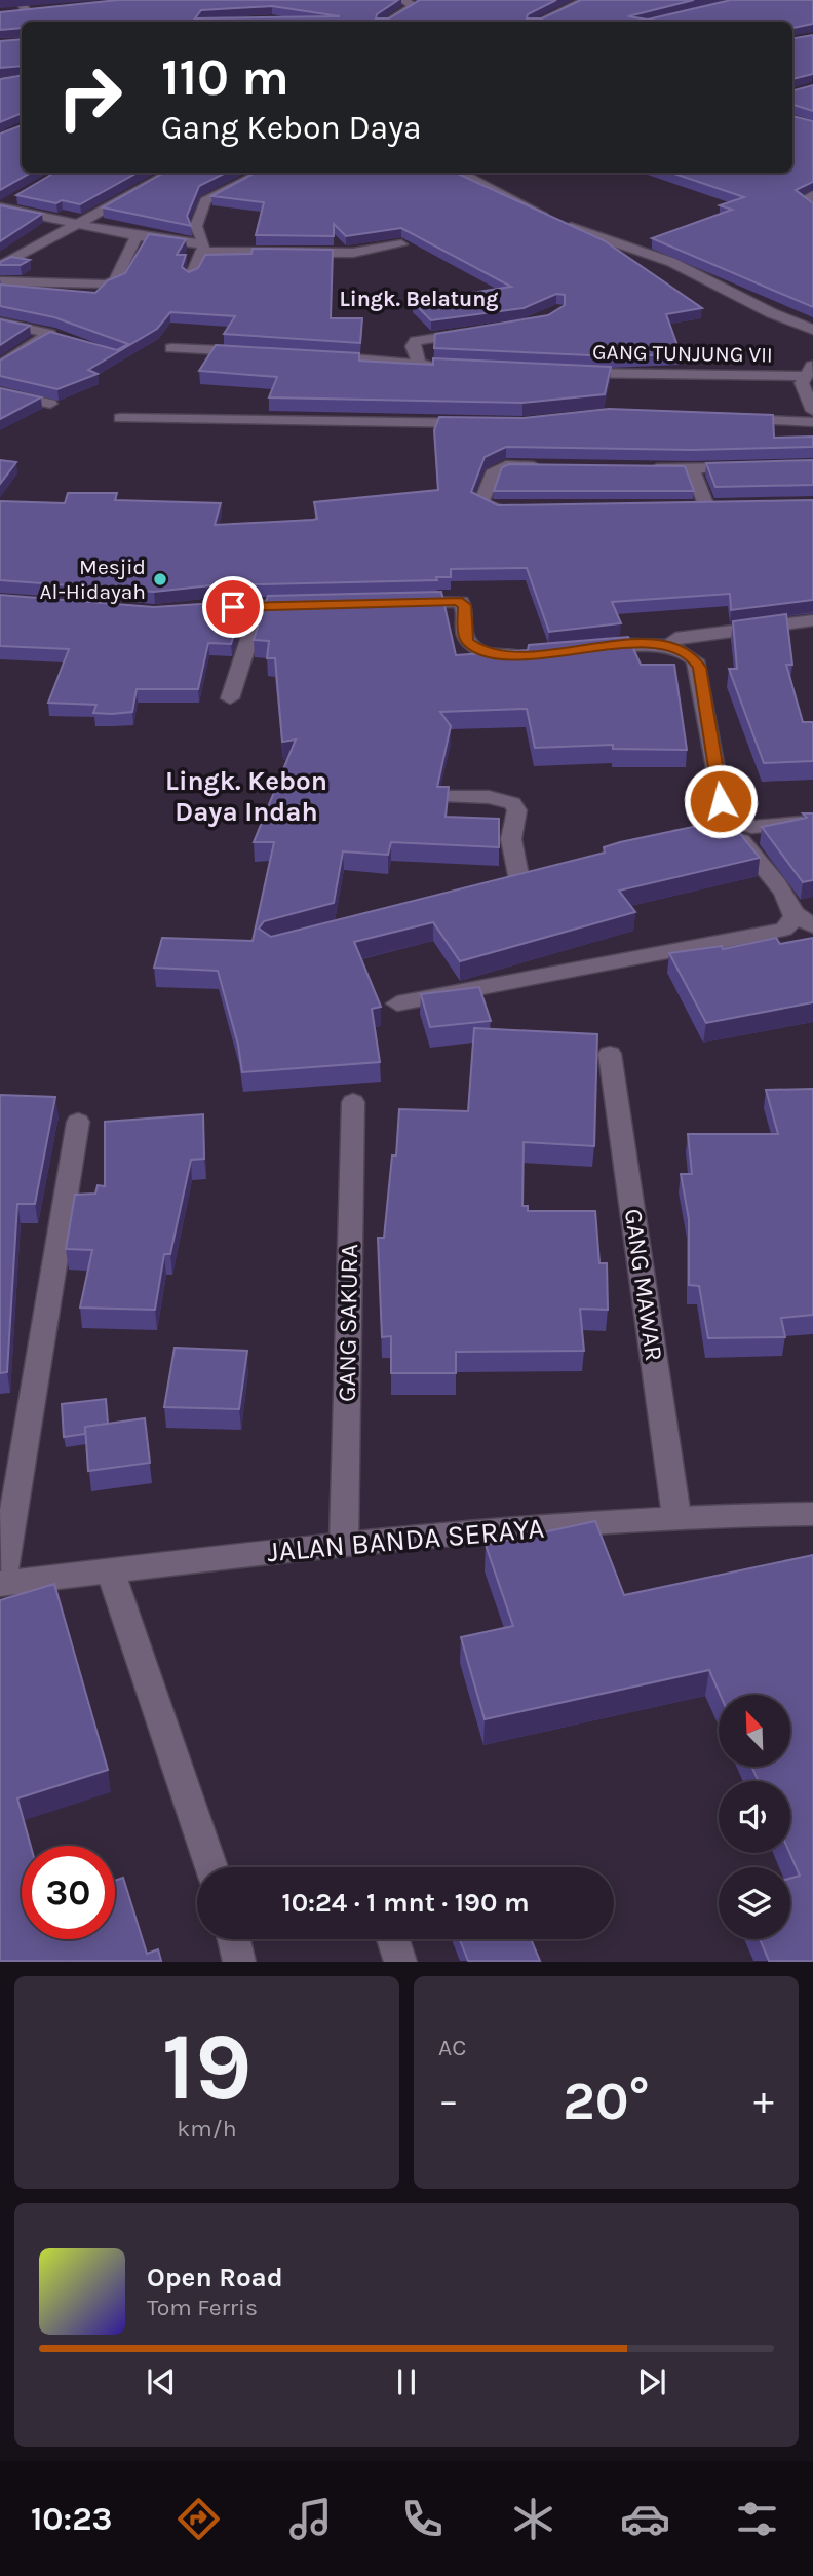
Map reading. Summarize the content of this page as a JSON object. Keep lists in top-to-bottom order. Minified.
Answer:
{"streets":{"street":["GANG TUNJUNG VII","GANG MAWAR","GANG SAKURA","JALAN BANDA SERAYA"]},"crossings":[["GANG MAWAR","JALAN BANDA SERAYA"],["GANG SAKURA","JALAN BANDA SERAYA"]],"districts":["Lingk. Belatung","Lingk. Kebon Daya Indah"],"places":["Mesjid Al-Hidayah"],"north":"top left","page":{"turn":["110 m","Gang Kebon Daya"],"limit":"30","trip":"10:24 · 1 mnt · 190 m","tile":[["19","km/h"],"AC"],"heat":["−","20°","+"],"song":["Open Road","Tom Ferris"],"tabs":"10:23"}}
